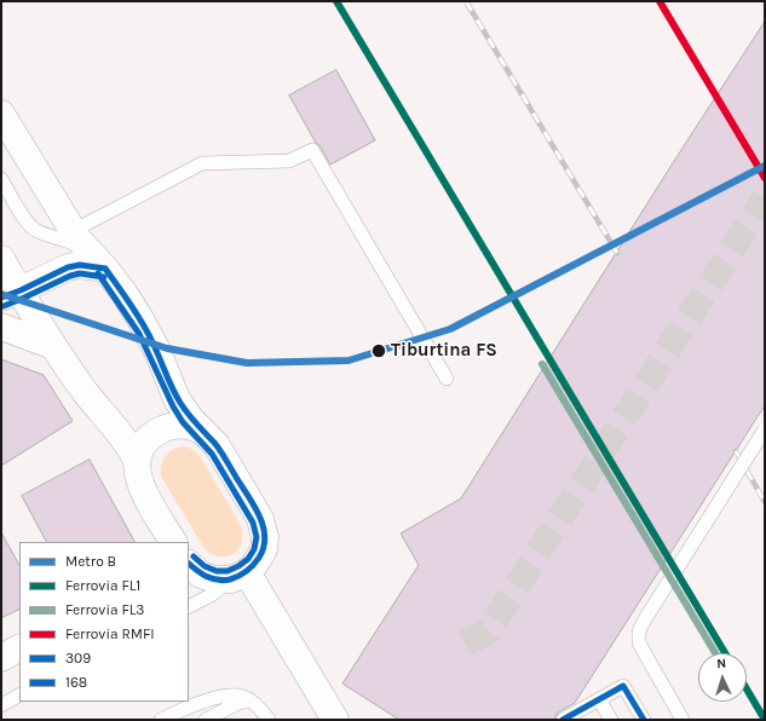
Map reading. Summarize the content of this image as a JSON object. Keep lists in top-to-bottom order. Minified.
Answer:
{"places":["Tiburtina FS"],"lines":["rail line FL1","rail line RMFI","metro line B","transit line 309","transit line 168","rail line FL3"],"legend":["Metro B","Ferrovia FL1","Ferrovia FL3","Ferrovia RMFI","309","168"],"north":"top"}
